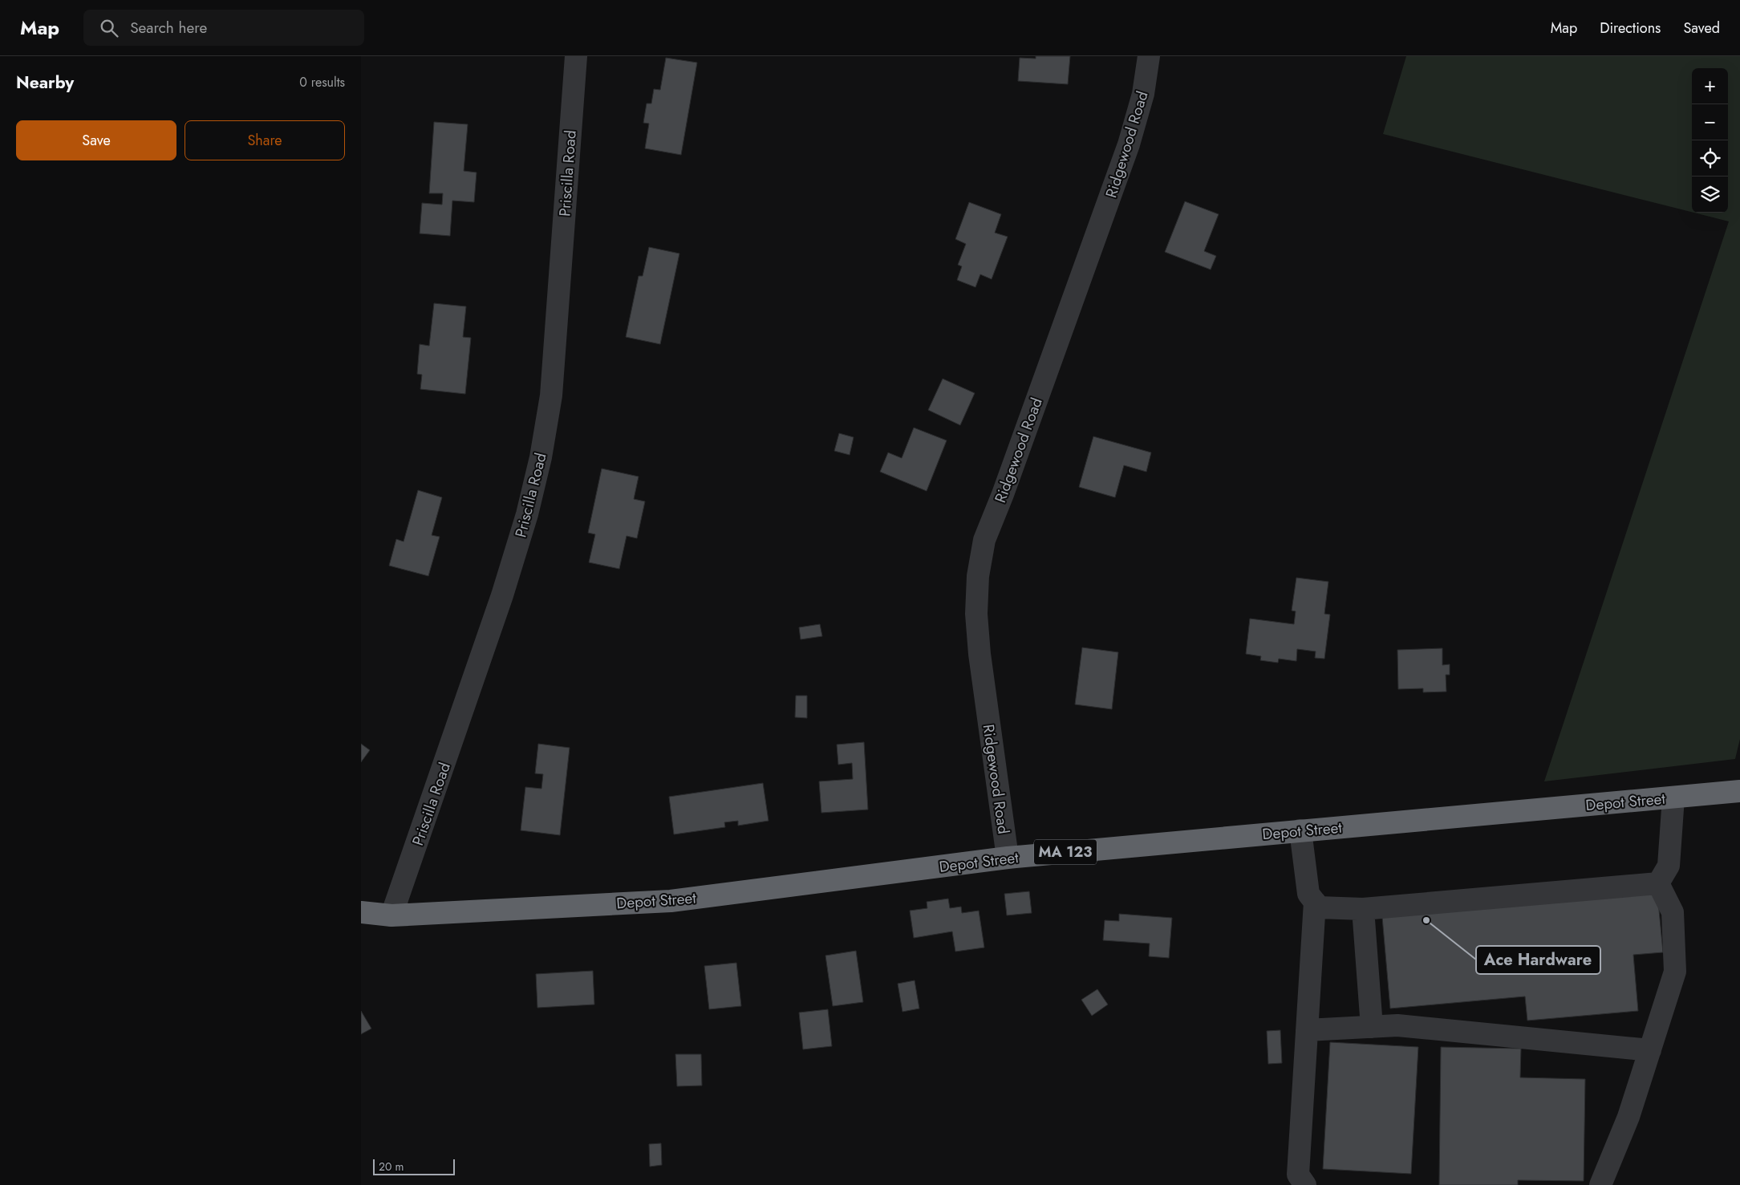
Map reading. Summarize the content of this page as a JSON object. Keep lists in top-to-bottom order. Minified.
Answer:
{"streets":{"highway":["Depot Street","MA 123"],"street":["Ridgewood Road","Priscilla Road"]},"crossings":[["Ridgewood Road","Depot Street"],["Priscilla Road","Depot Street"]],"places":["Ace Hardware"],"scale_bar":"20 m","page":{"header":"Map","search":"Search here","nav":["Map","Directions","Saved"],"heading":["Nearby","0 results"],"map_buttons":["+","−"],"buttons":["Save","Share"],"scale":"20 m"}}
